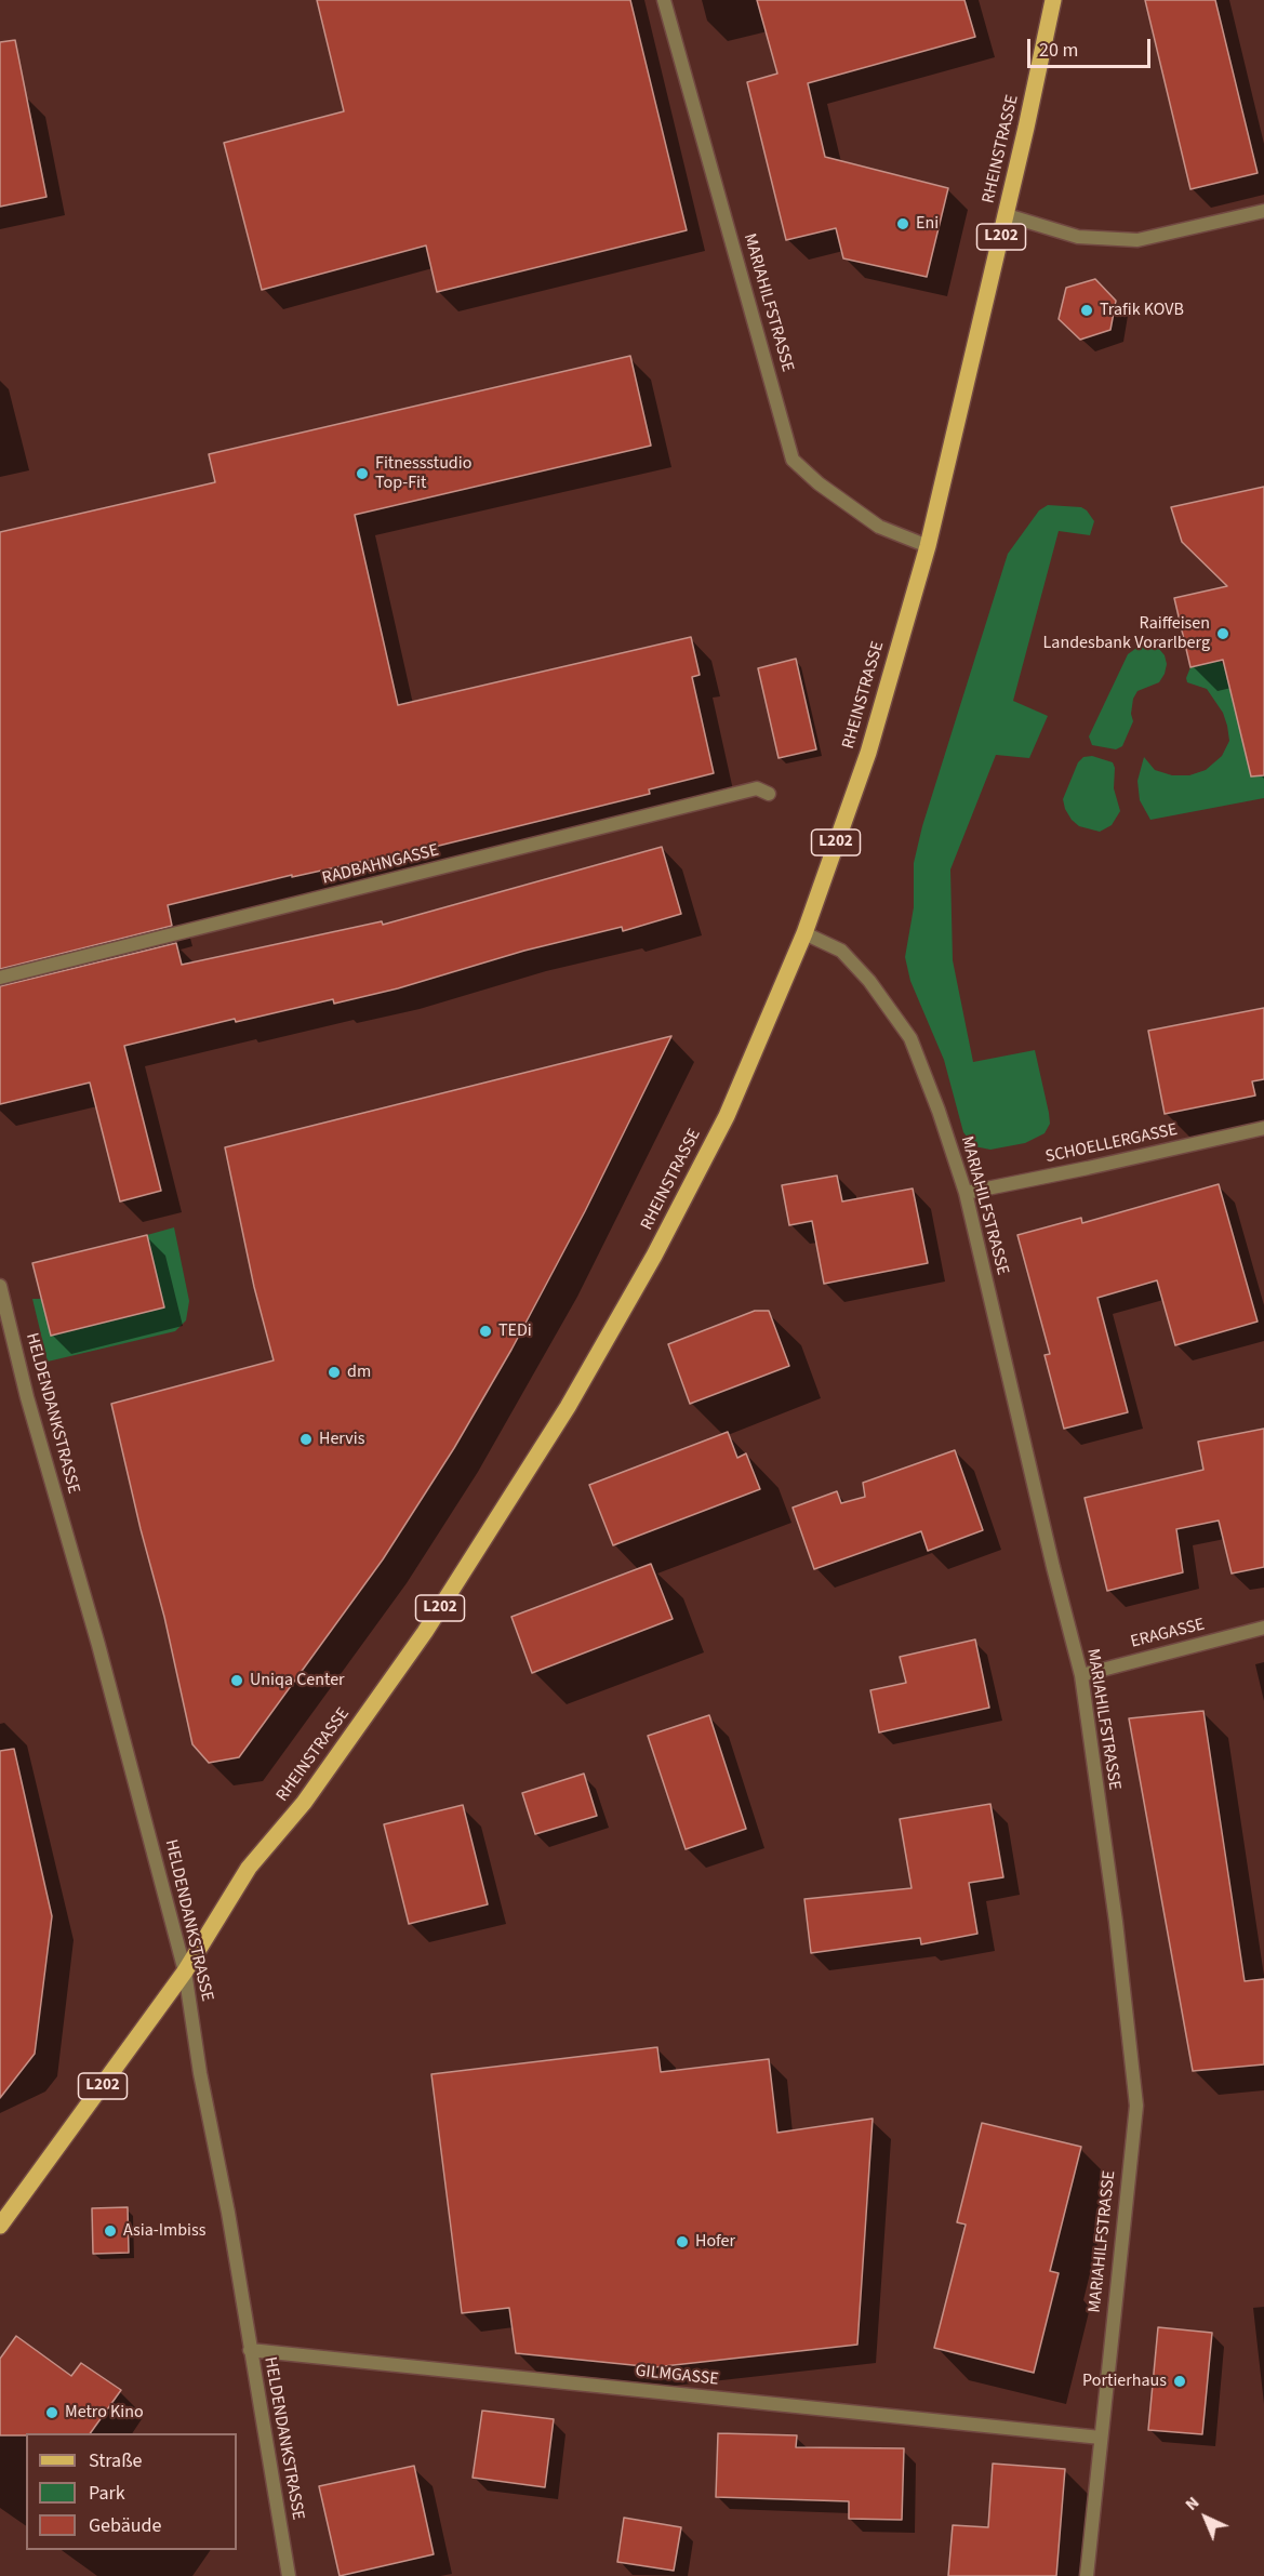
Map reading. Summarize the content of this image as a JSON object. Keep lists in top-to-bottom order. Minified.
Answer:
{"streets":{"main road":["RHEINSTRASSE","L202"],"street":["MARIAHILFSTRASSE","RADBAHNGASSE","SCHOELLERGASSE","HELDENDANKSTRASSE","ERAGASSE","GILMGASSE"]},"crossings":[["RHEINSTRASSE","MARIAHILFSTRASSE"],["RHEINSTRASSE","HELDENDANKSTRASSE"],["MARIAHILFSTRASSE","SCHOELLERGASSE"],["MARIAHILFSTRASSE","ERAGASSE"],["MARIAHILFSTRASSE","GILMGASSE"],["HELDENDANKSTRASSE","GILMGASSE"]],"places":["Eni","Trafik KOVB","Fitnessstudio Top-Fit","Raiffeisen Landesbank Vorarlberg","TEDi","dm","Hervis","Uniqa Center","Asia-Imbiss","Hofer","Portierhaus","Metro Kino"],"legend":["Straße","Park","Gebäude"],"scale_bar":"20 m","north":"top left"}
